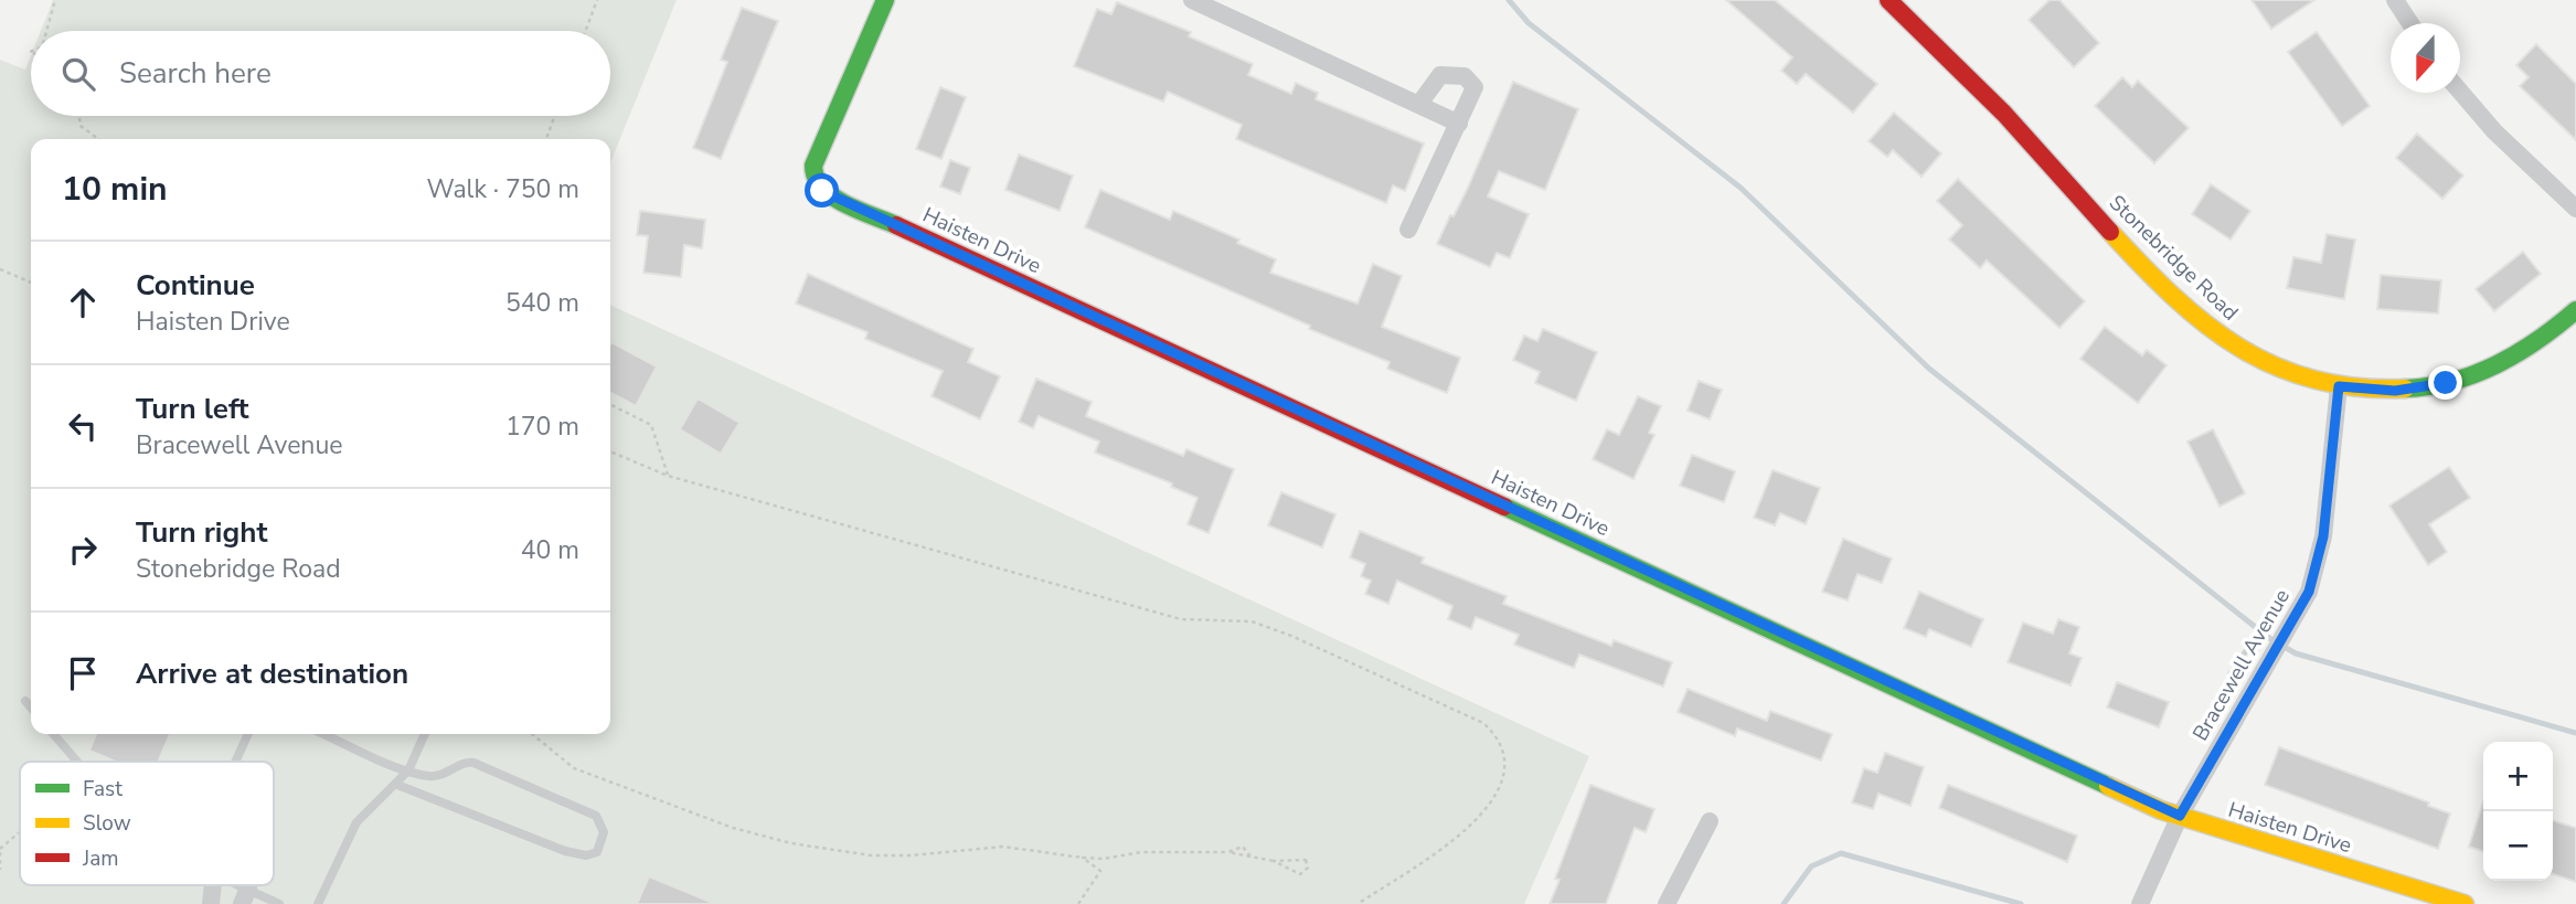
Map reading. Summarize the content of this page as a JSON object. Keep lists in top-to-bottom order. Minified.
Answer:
{"streets":{"street":["Haisten Drive","Stonebridge Road","Bracewell Avenue"]},"crossings":[["Haisten Drive","Bracewell Avenue"],["Stonebridge Road","Bracewell Avenue"]],"legend":["Fast","Slow","Jam"],"north":"bottom","page":{"search":"Search here","heading":["10 min","Walk · 750 m"],"list":[["Continue","Haisten Drive","540 m"],["Turn left","Bracewell Avenue","170 m"],["Turn right","Stonebridge Road","40 m"],"Arrive at destination"],"map_buttons":["+","−"]}}
